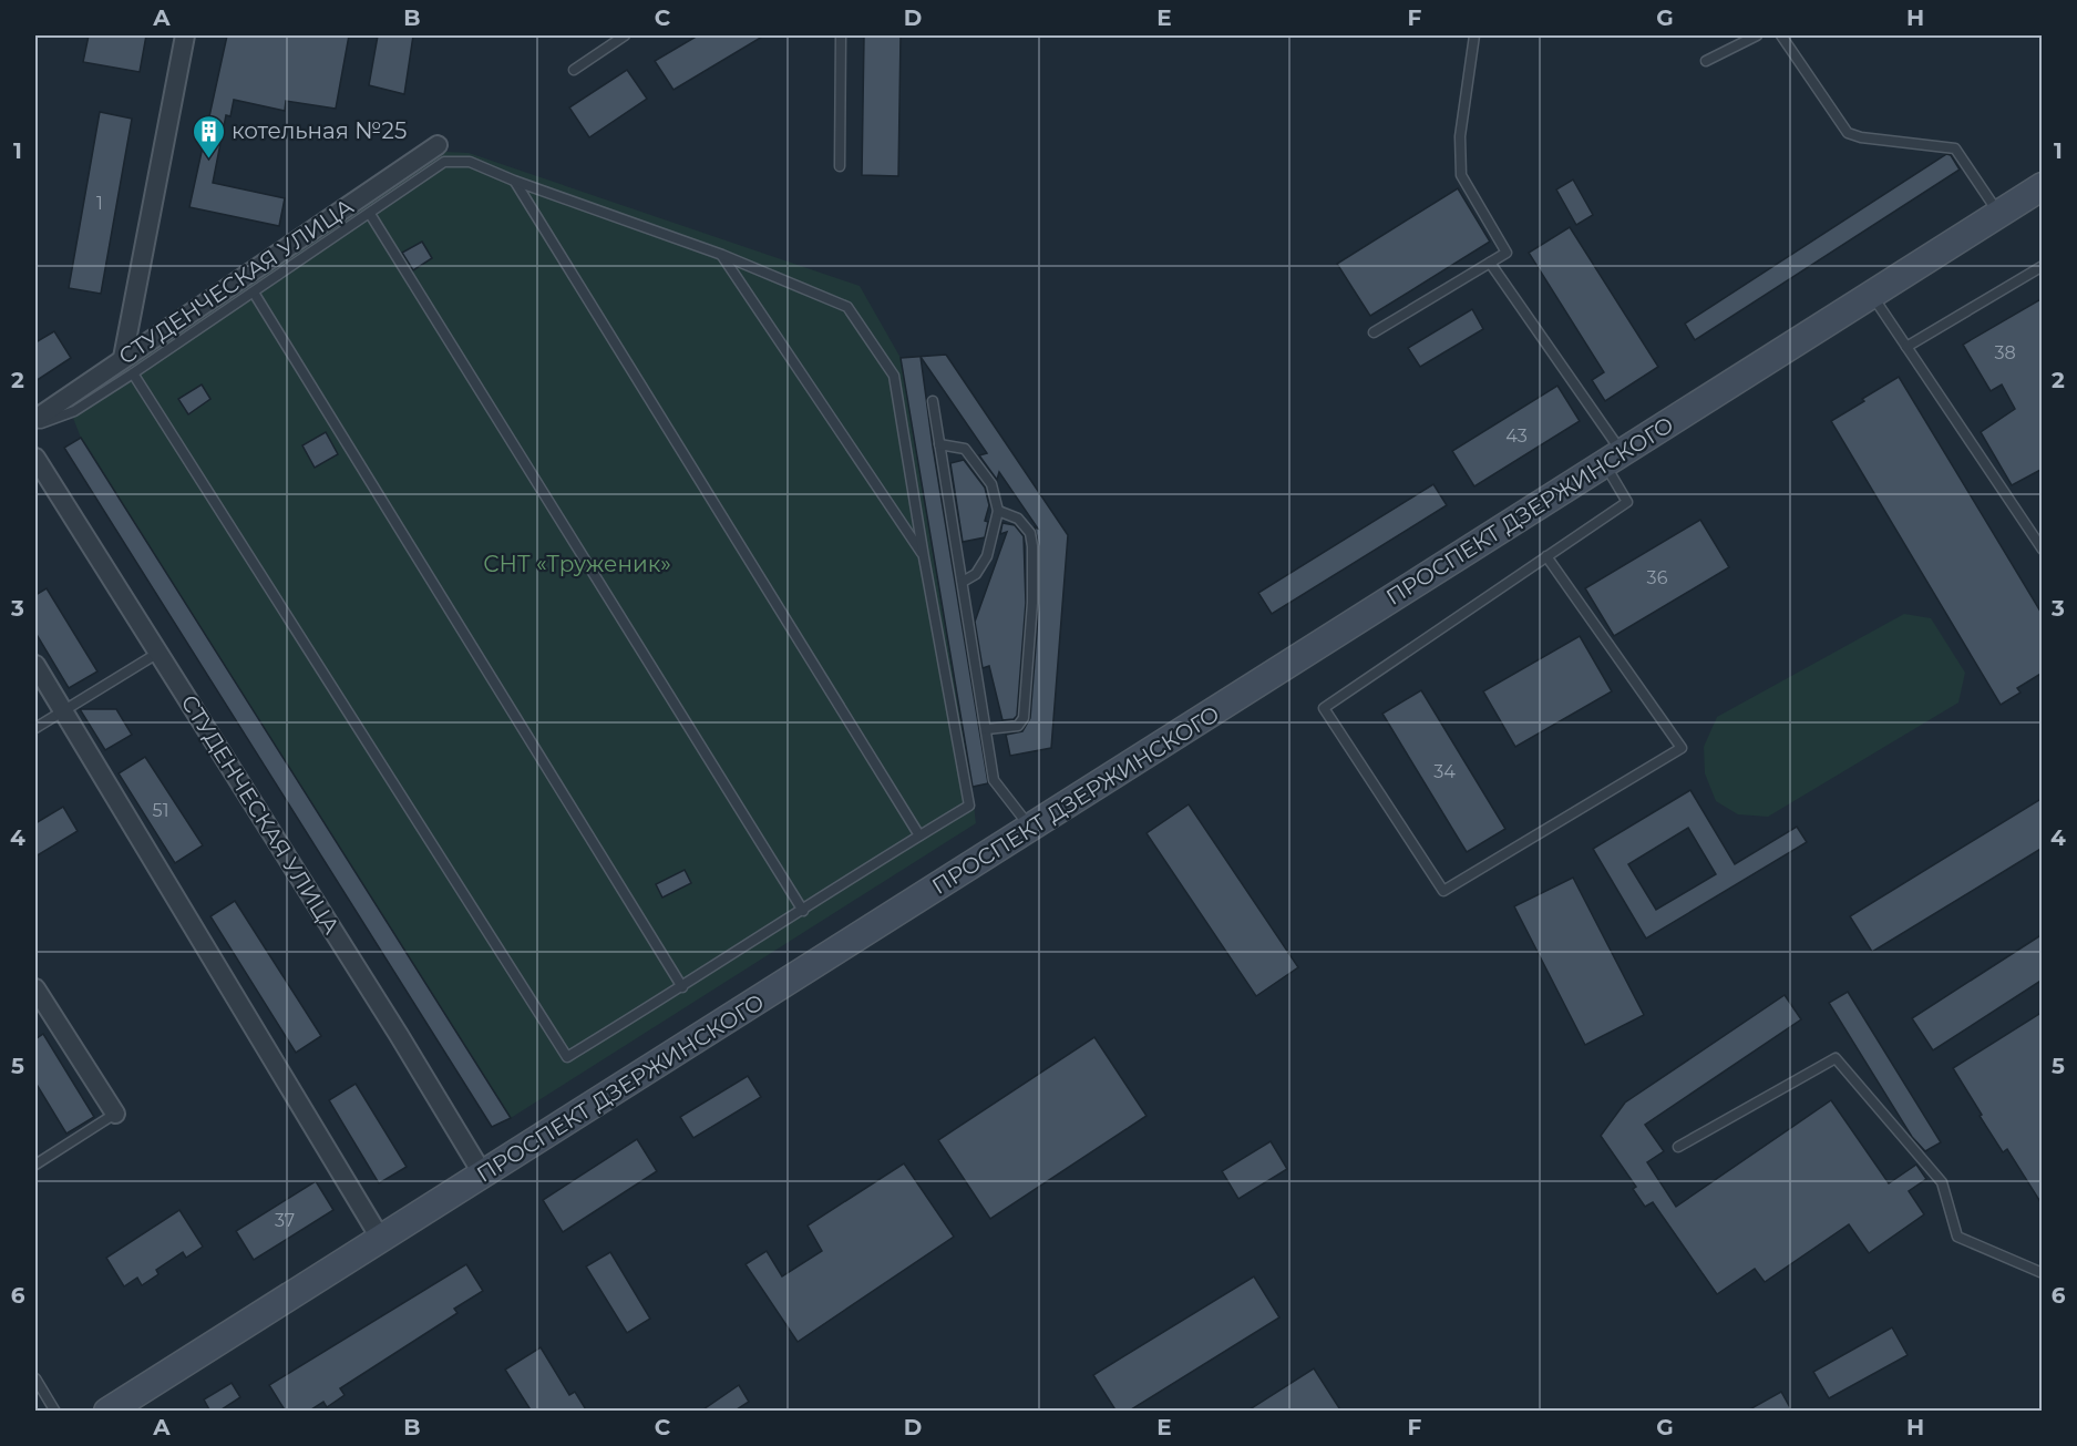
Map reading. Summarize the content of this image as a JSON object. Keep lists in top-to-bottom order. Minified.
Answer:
{"streets":{"main road":["ПРОСПЕКТ ДЗЕРЖИНСКОГО"],"street":["СТУДЕНЧЕСКАЯ УЛИЦА"]},"crossings":[["СТУДЕНЧЕСКАЯ УЛИЦА","ПРОСПЕКТ ДЗЕРЖИНСКОГО"]],"parks":["СНТ «Труженик»"],"places":{"building":["котельная №25"]},"house_numbers":["1","38","43","36","34","51","37"],"grid":{"columns":["A","B","C","D","E","F","G","H"],"rows":["1","2","3","4","5","6"]}}
